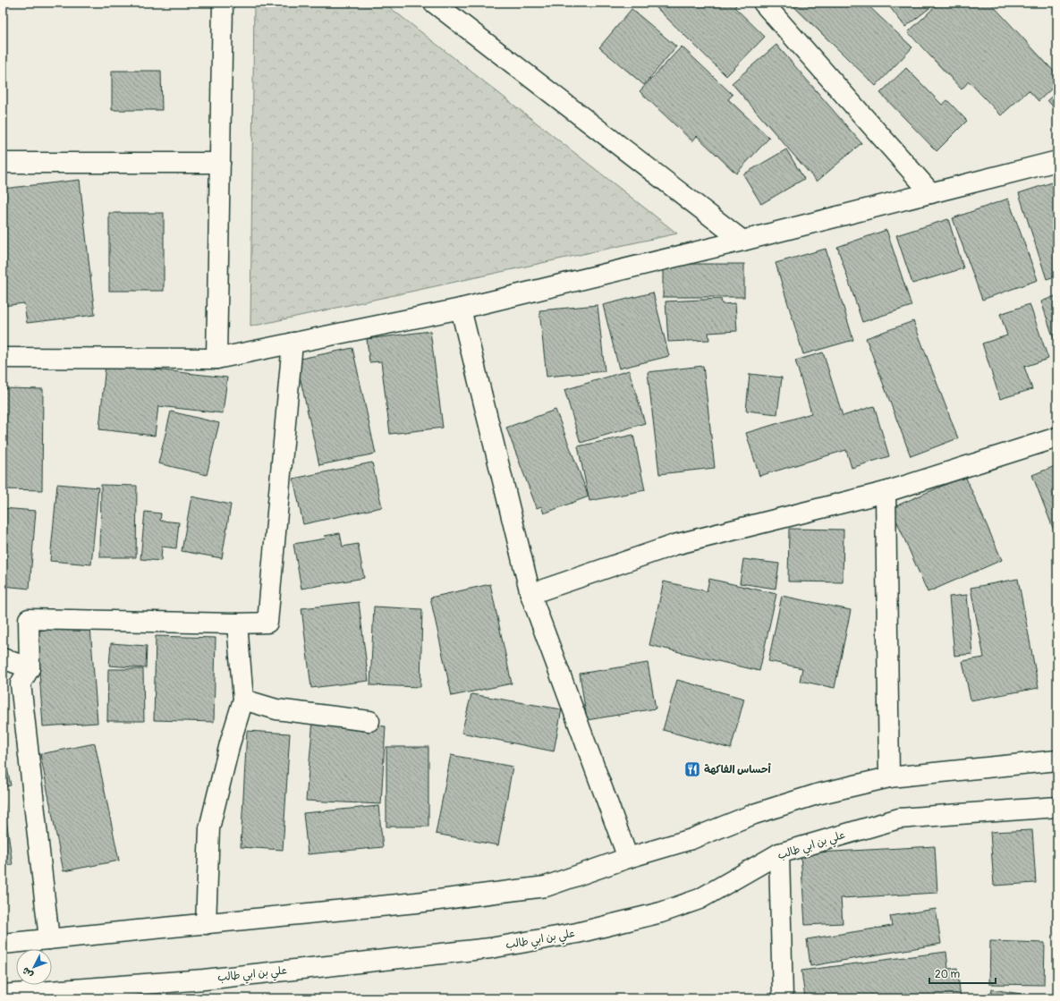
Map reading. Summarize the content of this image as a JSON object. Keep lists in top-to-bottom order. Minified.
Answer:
{"streets":{"street":["علي بن ابي طالب"]},"places":{"restaurant":["أحساس الفاكهة"]},"scale_bar":"20 m","north":"bottom left"}
